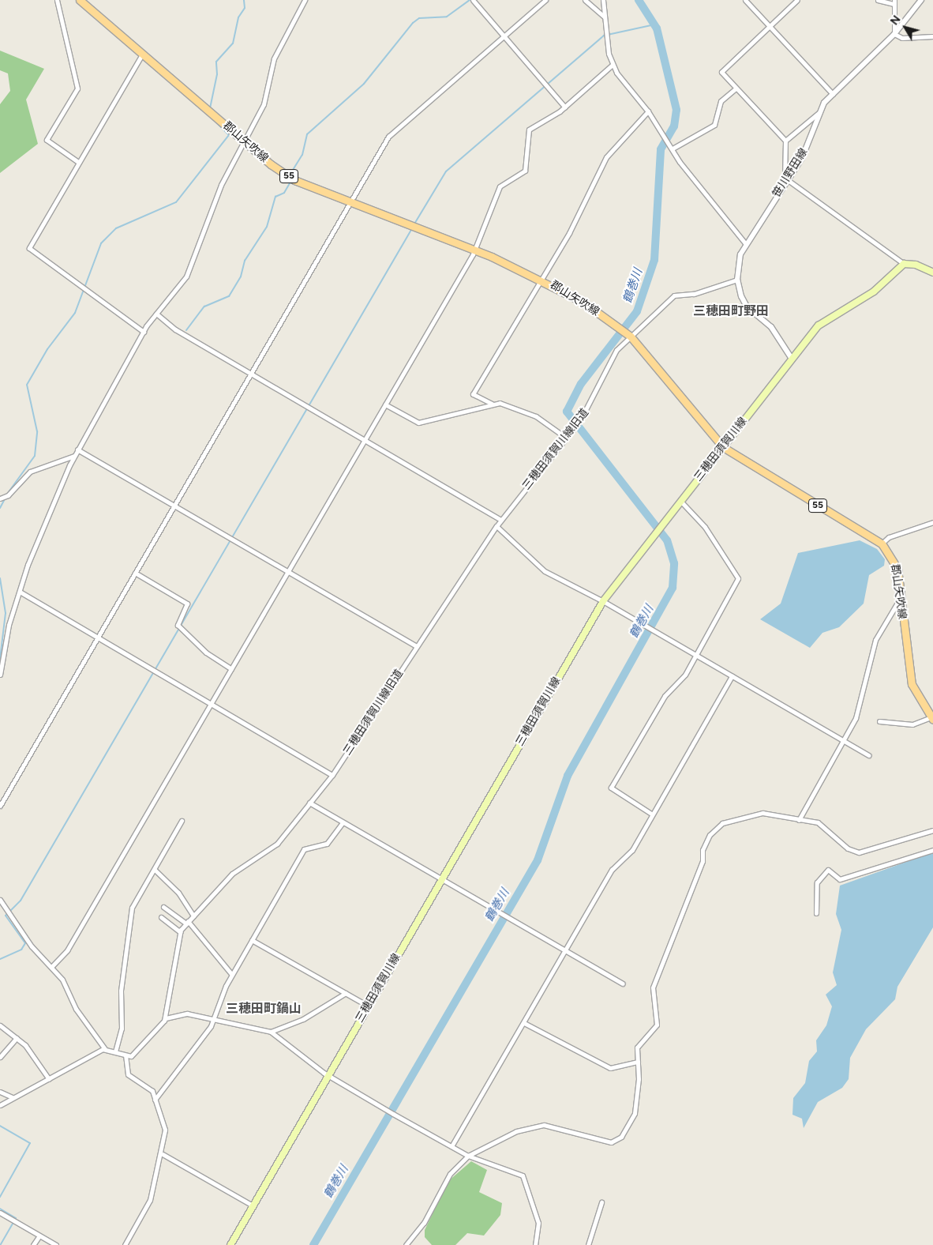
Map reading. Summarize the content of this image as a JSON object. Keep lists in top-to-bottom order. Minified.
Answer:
{"streets":{"main road":["郡山矢吹線","55","三穂田須賀川線"],"street":["笹川野田線","三穂田須賀川線旧道"]},"crossings":[["郡山矢吹線","三穂田須賀川線旧道"],["郡山矢吹線","三穂田須賀川線"],["笹川野田線","三穂田須賀川線旧道"]],"districts":["三穂田町野田","三穂田町鍋山"],"water":["鶴巻川"],"north":"top left"}
